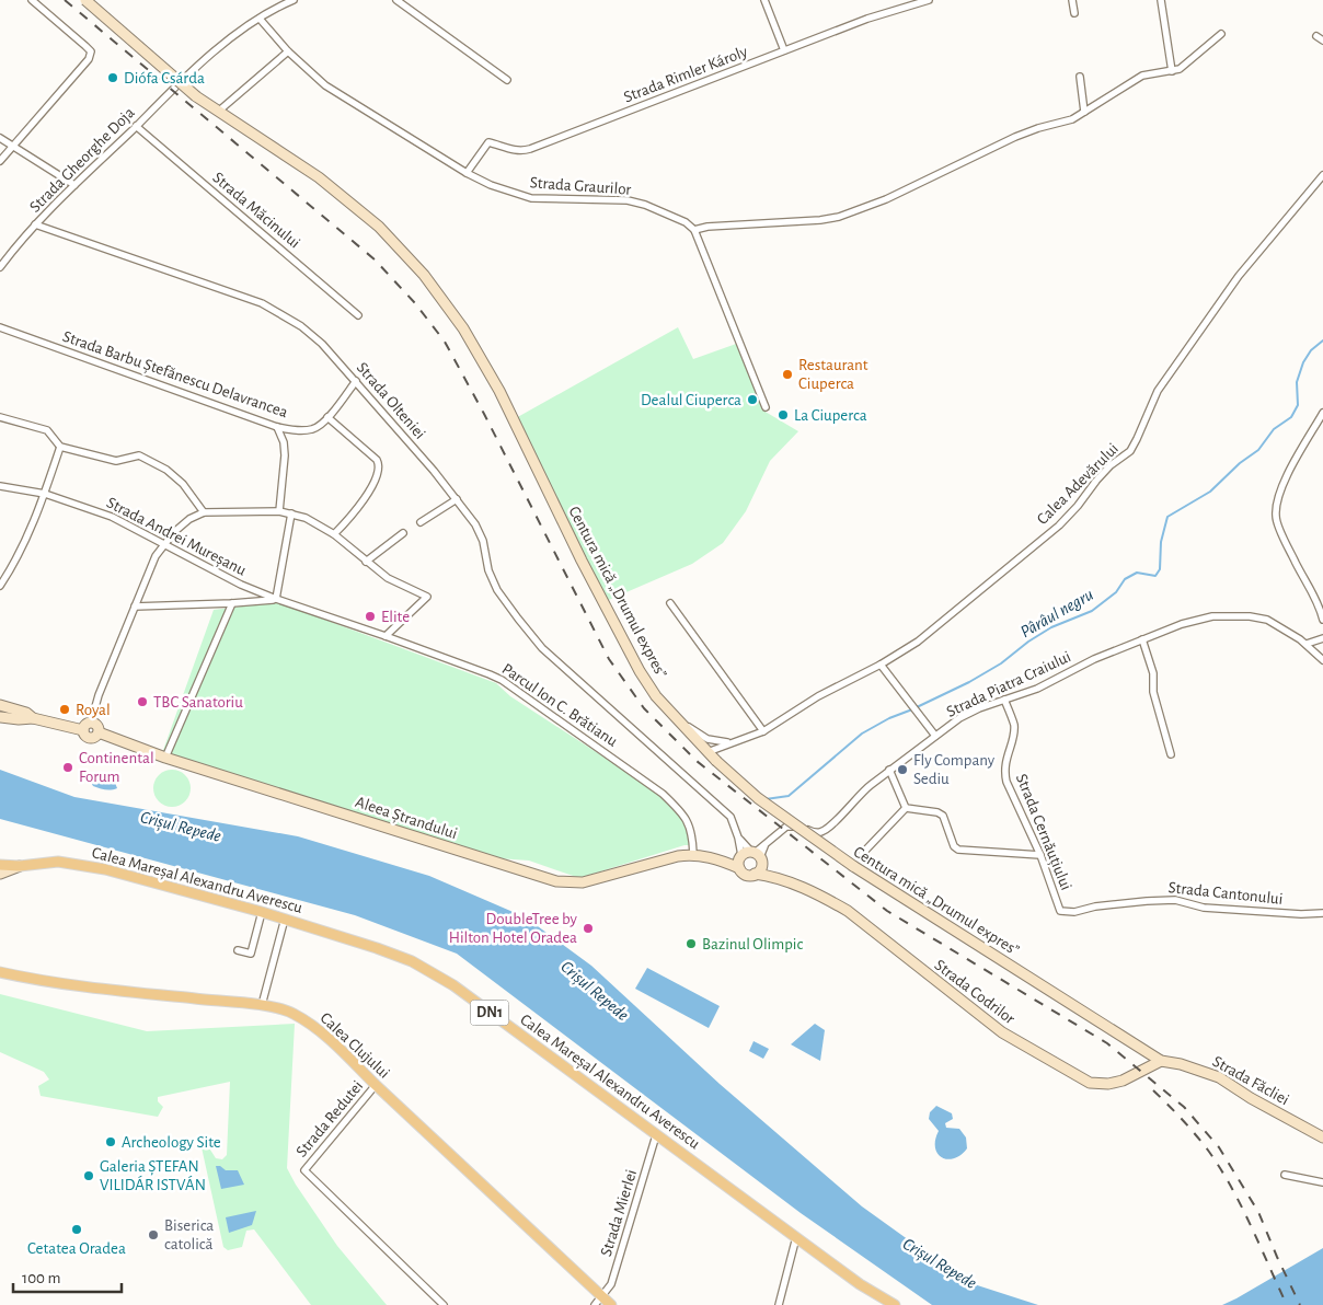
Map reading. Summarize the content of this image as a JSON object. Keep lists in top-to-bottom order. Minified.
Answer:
{"streets":{"main road":["Centura mică „Drumul expres”","Aleea Ștrandului","Calea Mareșal Alexandru Averescu","Strada Codrilor","DN1","Calea Clujului","Strada Făcliei"],"street":["Strada Rimler Károly","Strada Gheorghe Doja","Strada Graurilor","Strada Măcinului","Strada Barbu Ștefănescu Delavrancea","Strada Olteniei","Calea Adevărului","Strada Andrei Mureșanu","Strada Piatra Craiului","Parcul Ion C. Brătianu","Strada Cernăuțiului","Strada Cantonului","Strada Redutei","Strada Mierlei"]},"crossings":[["Strada Rimler Károly","Strada Graurilor"],["Strada Gheorghe Doja","Strada Graurilor"],["Strada Gheorghe Doja","Strada Măcinului"],["Strada Gheorghe Doja","Strada Olteniei"],["Strada Barbu Ștefănescu Delavrancea","Strada Olteniei"],["Strada Olteniei","Strada Piatra Craiului"],["Strada Olteniei","Aleea Ștrandului"],["Strada Olteniei","Strada Codrilor"],["Calea Adevărului","Centura mică „Drumul expres”"],["Strada Andrei Mureșanu","Parcul Ion C. Brătianu"],["Centura mică „Drumul expres”","Strada Codrilor"],["Centura mică „Drumul expres”","Strada Făcliei"],["Strada Piatra Craiului","Aleea Ștrandului"],["Strada Piatra Craiului","Strada Cernăuțiului"],["Strada Piatra Craiului","Strada Codrilor"],["Parcul Ion C. Brătianu","Aleea Ștrandului"],["Aleea Ștrandului","Strada Codrilor"],["Strada Cernăuțiului","Strada Cantonului"],["Calea Mareșal Alexandru Averescu","Strada Mierlei"],["Strada Codrilor","Strada Făcliei"],["Calea Clujului","Strada Redutei"],["Calea Clujului","Strada Mierlei"]],"water":["Pârâul negru","Crișul Repede"],"places":["Diófa Csárda","Restaurant Ciuperca","Dealul Ciuperca","La Ciuperca","Elite","TBC Sanatoriu","Royal","Continental Forum","Fly Company Sediu","DoubleTree by Hilton Hotel Oradea","Bazinul Olimpic","Archeology Site","Galeria ȘTEFAN VILIDÁR ISTVÁN","Cetatea Oradea","Biserica catolică"],"scale_bar":"100 m"}
